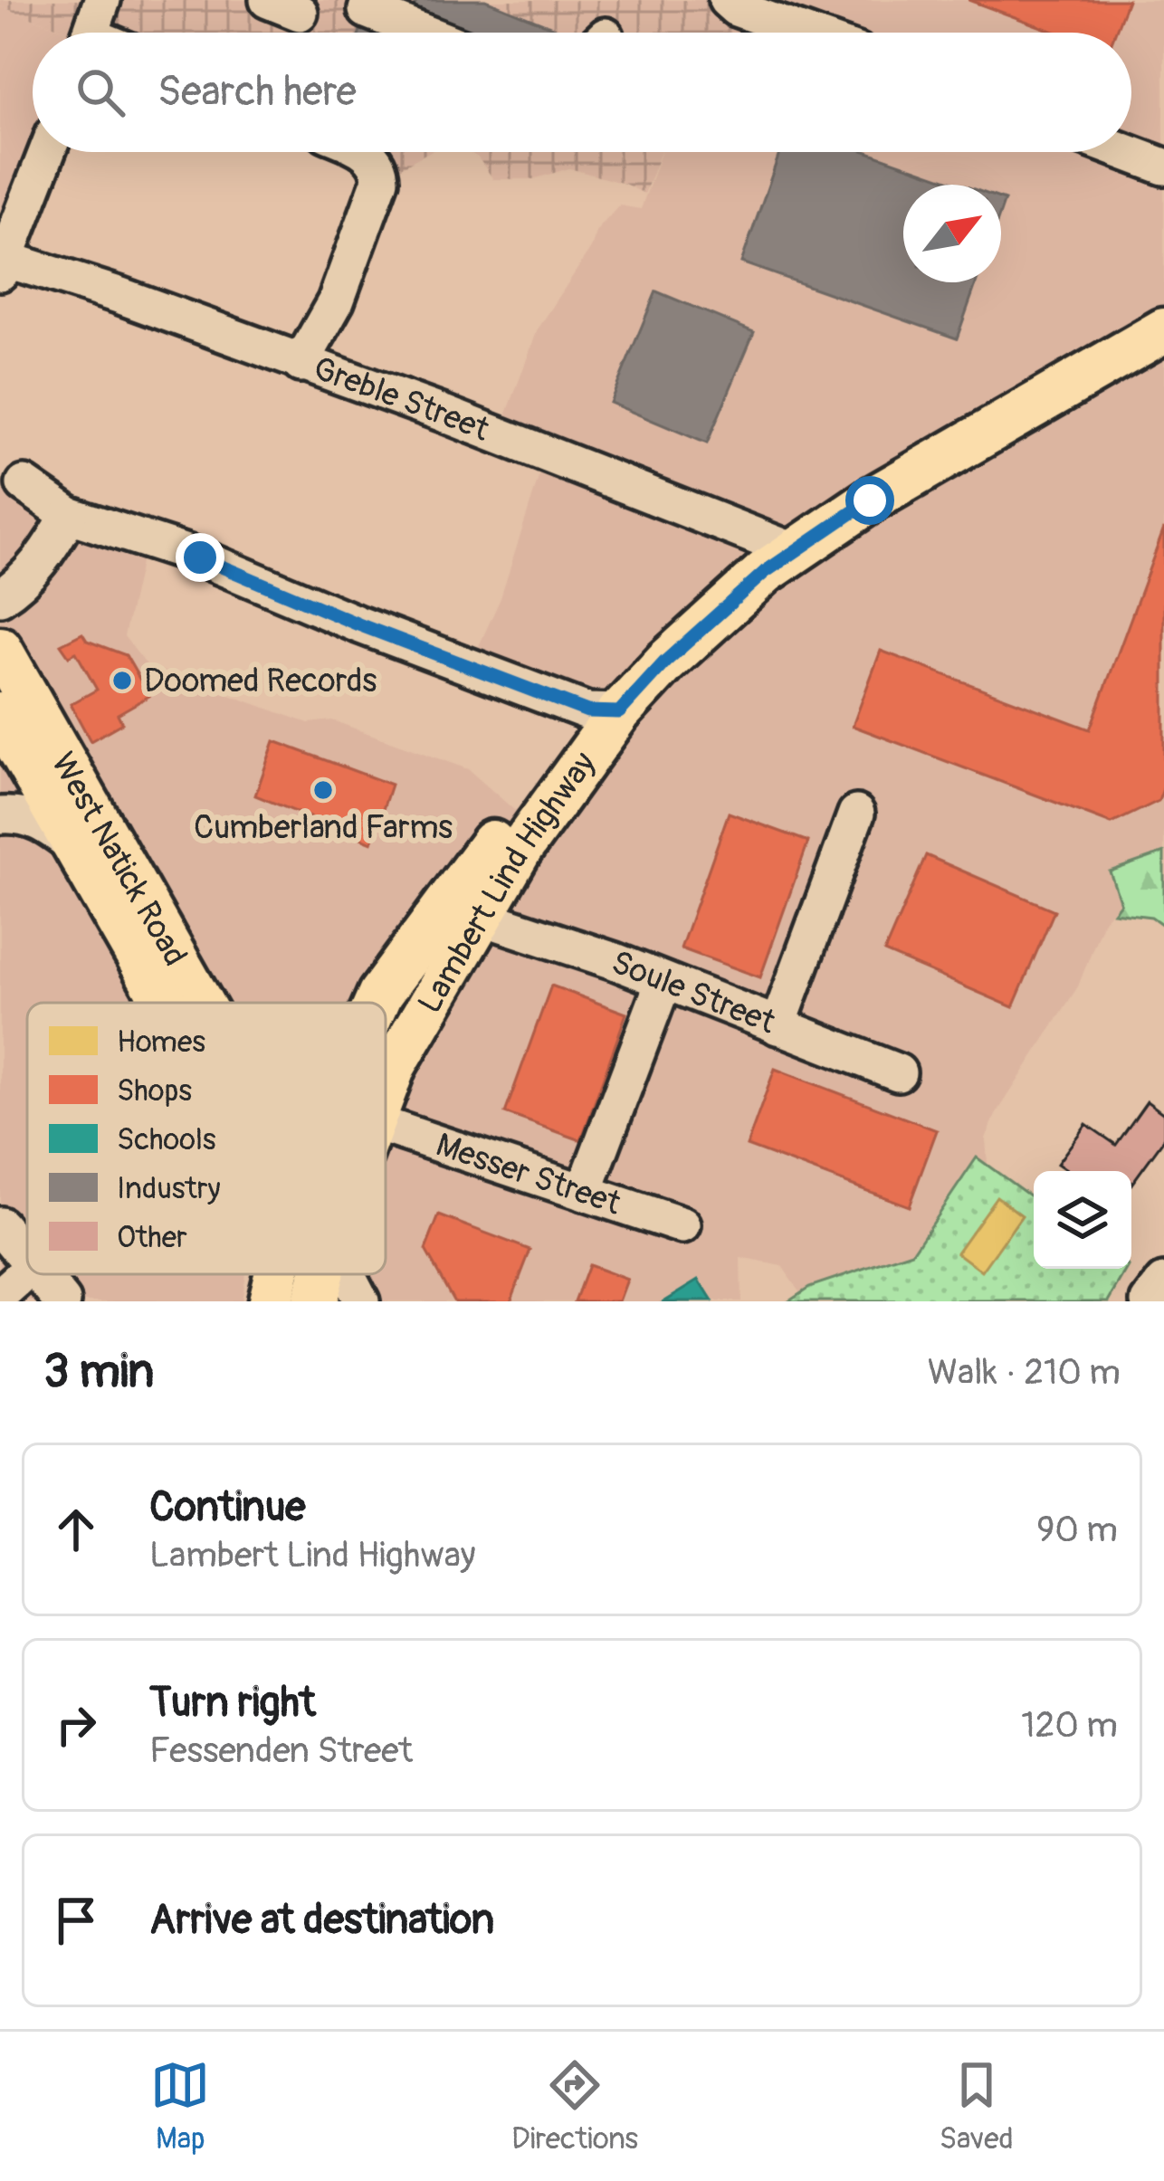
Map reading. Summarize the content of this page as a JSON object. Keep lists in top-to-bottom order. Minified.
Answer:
{"streets":{"main road":["West Natick Road","Lambert Lind Highway"],"street":["Greble Street","Soule Street","Messer Street"]},"crossings":[["Greble Street","Lambert Lind Highway"]],"places":["Doomed Records","Cumberland Farms"],"legend":["Homes","Shops","Schools","Industry","Other"],"north":"top right","page":{"search":"Search here","heading":["3 min","Walk · 210 m"],"list":[["Continue","Lambert Lind Highway","90 m"],["Turn right","Fessenden Street","120 m"],"Arrive at destination"],"nav":["Map","Directions","Saved"]}}
